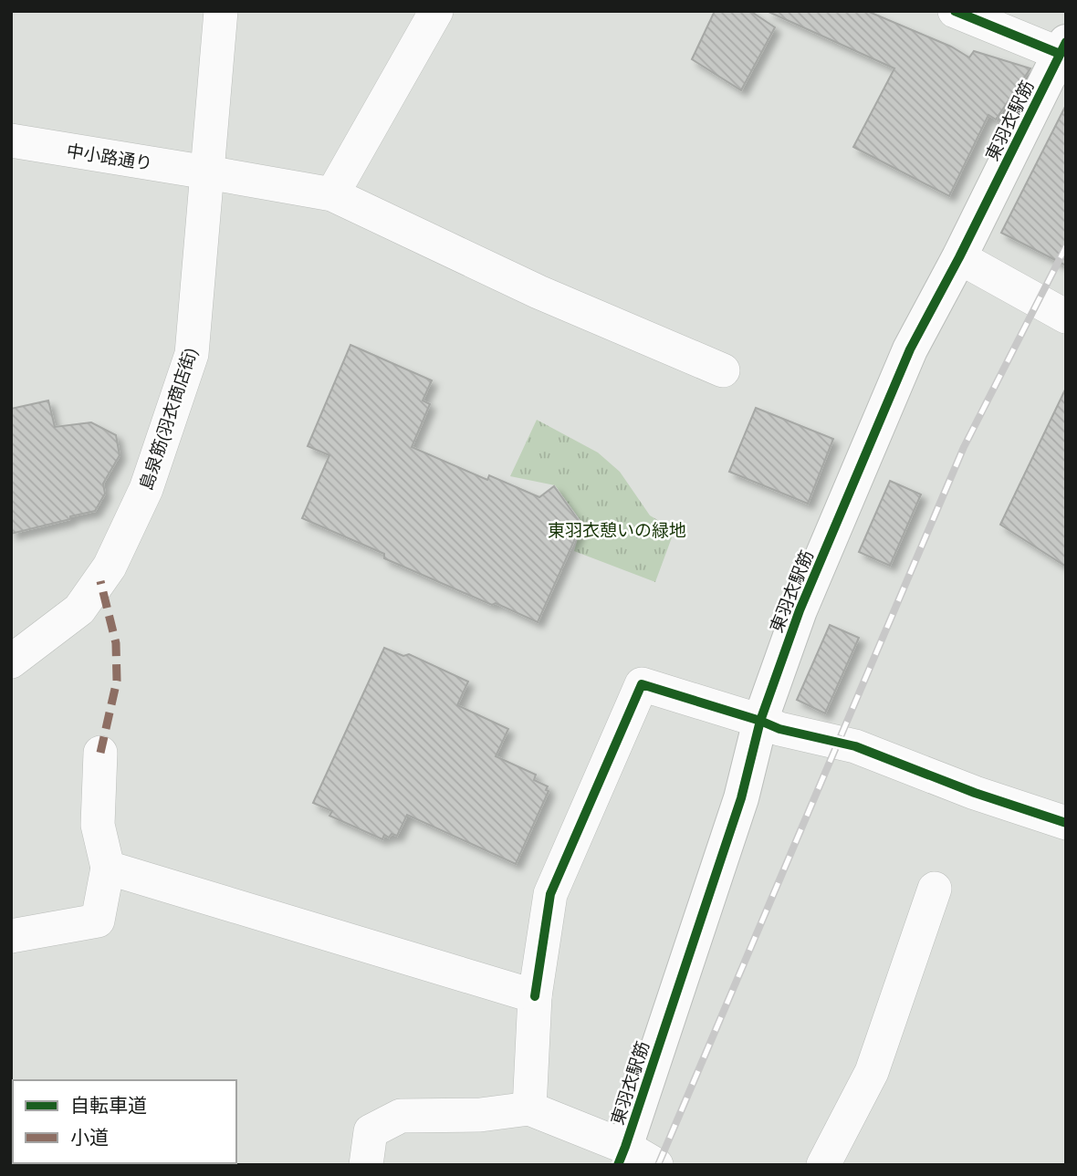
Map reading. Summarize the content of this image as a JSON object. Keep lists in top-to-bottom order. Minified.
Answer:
{"streets":{"street":["東羽衣駅筋","中小路通り","島泉筋(羽衣商店街)"]},"crossings":[["中小路通り","島泉筋(羽衣商店街)"]],"parks":["東羽衣憩いの緑地"],"legend":["自転車道","小道"]}
